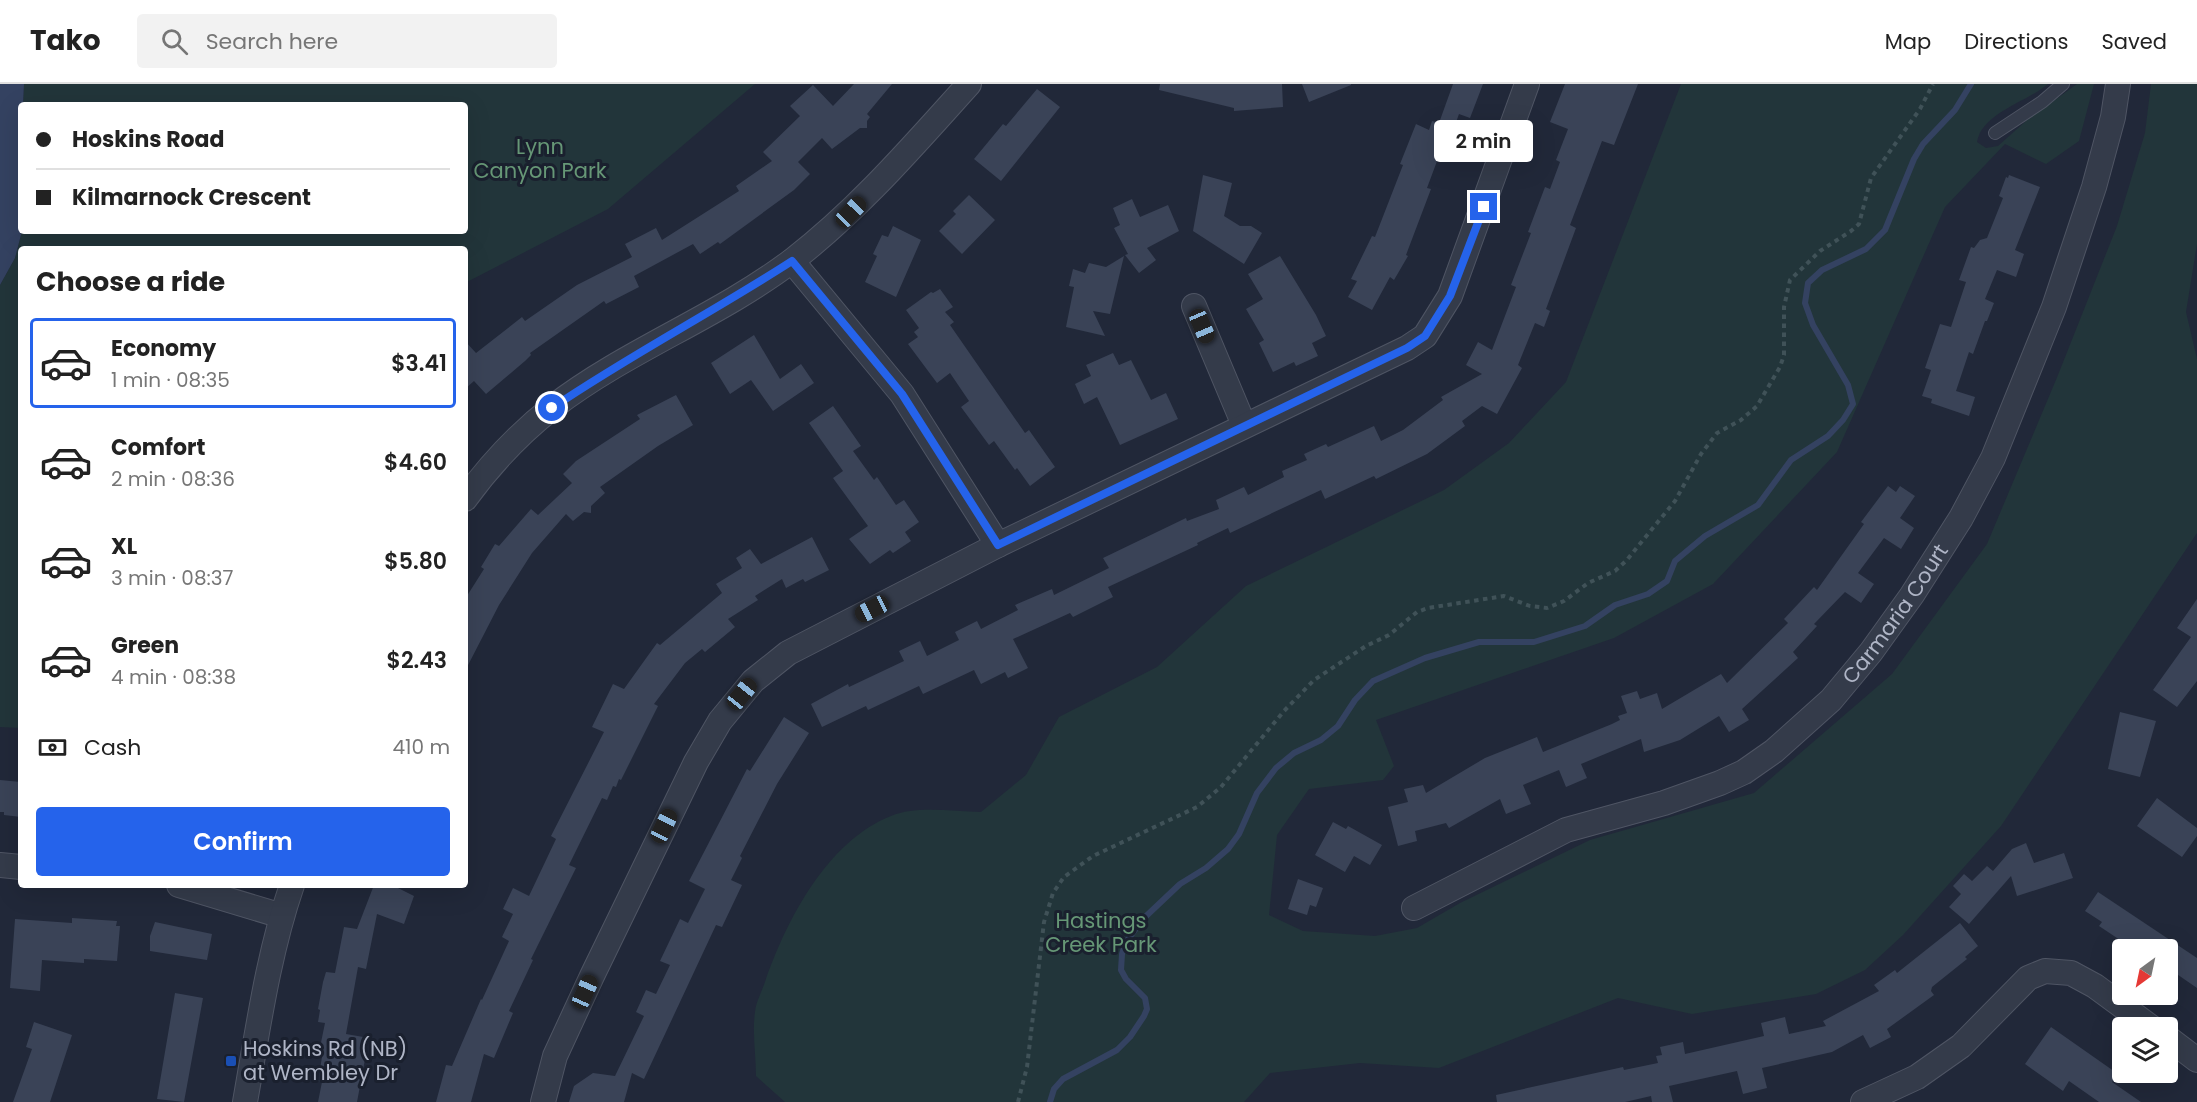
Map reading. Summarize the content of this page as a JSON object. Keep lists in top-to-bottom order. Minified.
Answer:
{"streets":{"street":["Carmaria Court"]},"parks":["Lynn Canyon Park","Hastings Creek Park"],"places":{"transit":["Hoskins Rd (NB) at Wembley Dr"]},"north":"bottom left","page":{"header":"Tako","search":"Search here","nav":["Map","Directions","Saved"],"banner":["Hoskins Road","Kilmarnock Crescent"],"bubble":"2 min","heading":"Choose a ride","list":[{"name":"Economy","note":"1 min · 08:35","value":"$3.41"},{"name":"Comfort","note":"2 min · 08:36","value":"$4.60"},{"name":"XL","note":"3 min · 08:37","value":"$5.80"},{"name":"Green","note":"4 min · 08:38","value":"$2.43"}],"pay":["Cash","410 m"],"buttons":"Confirm"}}
